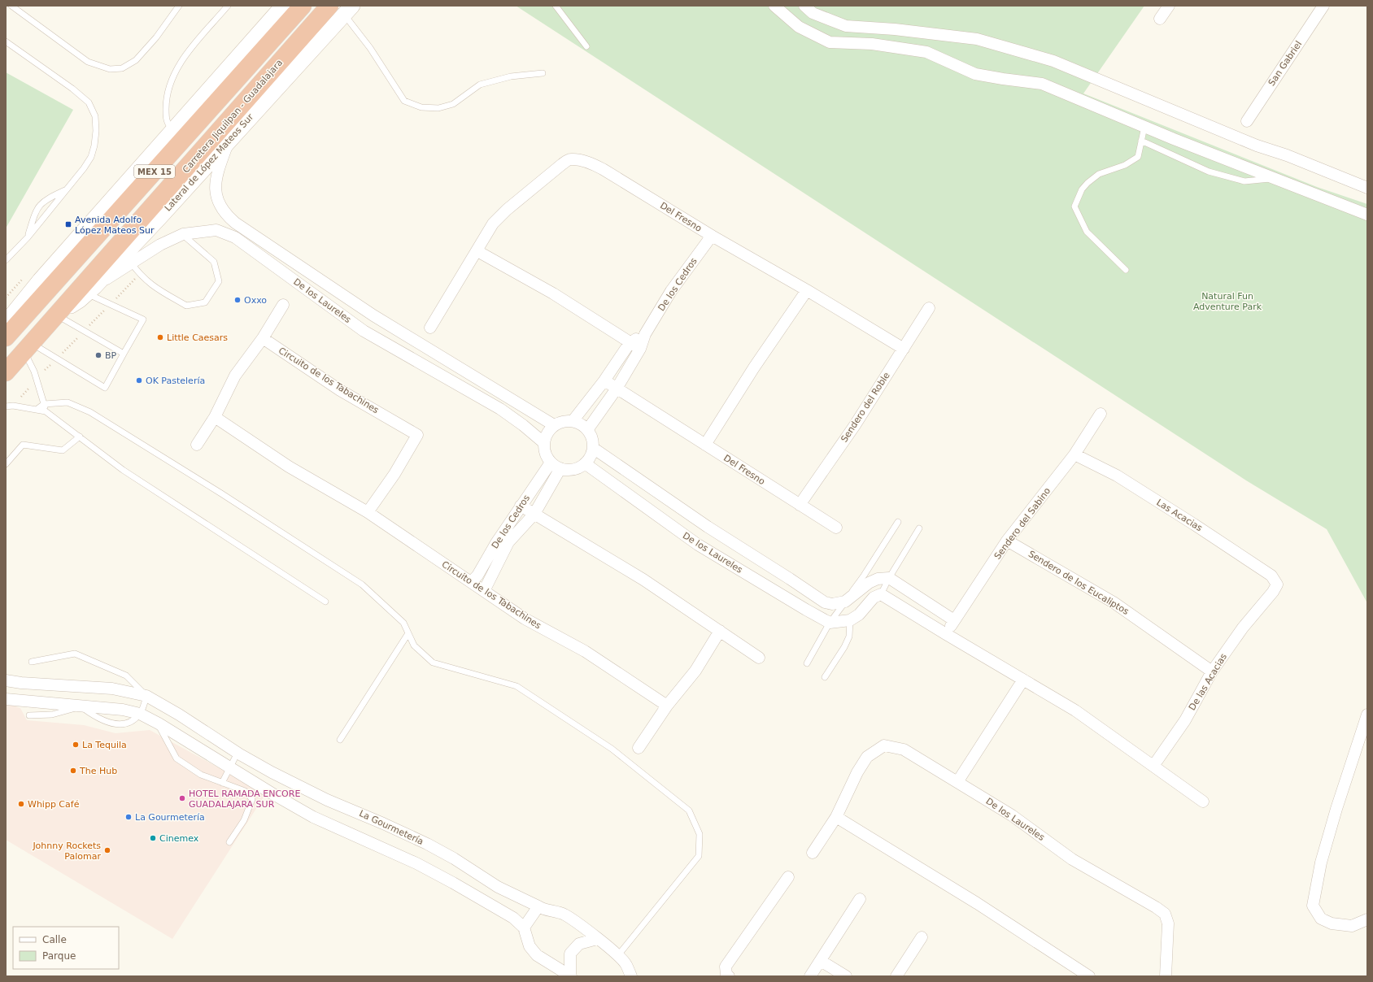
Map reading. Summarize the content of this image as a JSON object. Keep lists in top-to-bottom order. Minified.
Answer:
{"streets":{"highway":["Carretera Jiquilpan - Guadalajara","MEX 15"],"street":["San Gabriel","Lateral de López Mateos Sur","Del Fresno","De los Cedros","De los Laureles","Circuito de los Tabachines","Sendero del Roble","Las Acacias","Sendero del Sabino","Sendero de los Eucaliptos","De las Acacias","La Gourmetería"]},"crossings":[["Carretera Jiquilpan - Guadalajara","Lateral de López Mateos Sur"],["Lateral de López Mateos Sur","De los Laureles"],["Del Fresno","De los Cedros"],["Del Fresno","Sendero del Roble"],["De los Cedros","De los Laureles"],["De los Cedros","Circuito de los Tabachines"],["Las Acacias","Sendero del Sabino"],["Las Acacias","De las Acacias"],["Sendero del Sabino","Sendero de los Eucaliptos"],["Sendero de los Eucaliptos","De las Acacias"]],"parks":["Natural Fun Adventure Park"],"places":{"transit":["Avenida Adolfo López Mateos Sur"],"other":["Oxxo","Little Caesars","BP","OK Pastelería","La Tequila","The Hub","HOTEL RAMADA ENCORE GUADALAJARA SUR","Whipp Café","La Gourmetería","Cinemex","Johnny Rockets Palomar"]},"legend":["Calle","Parque"]}
